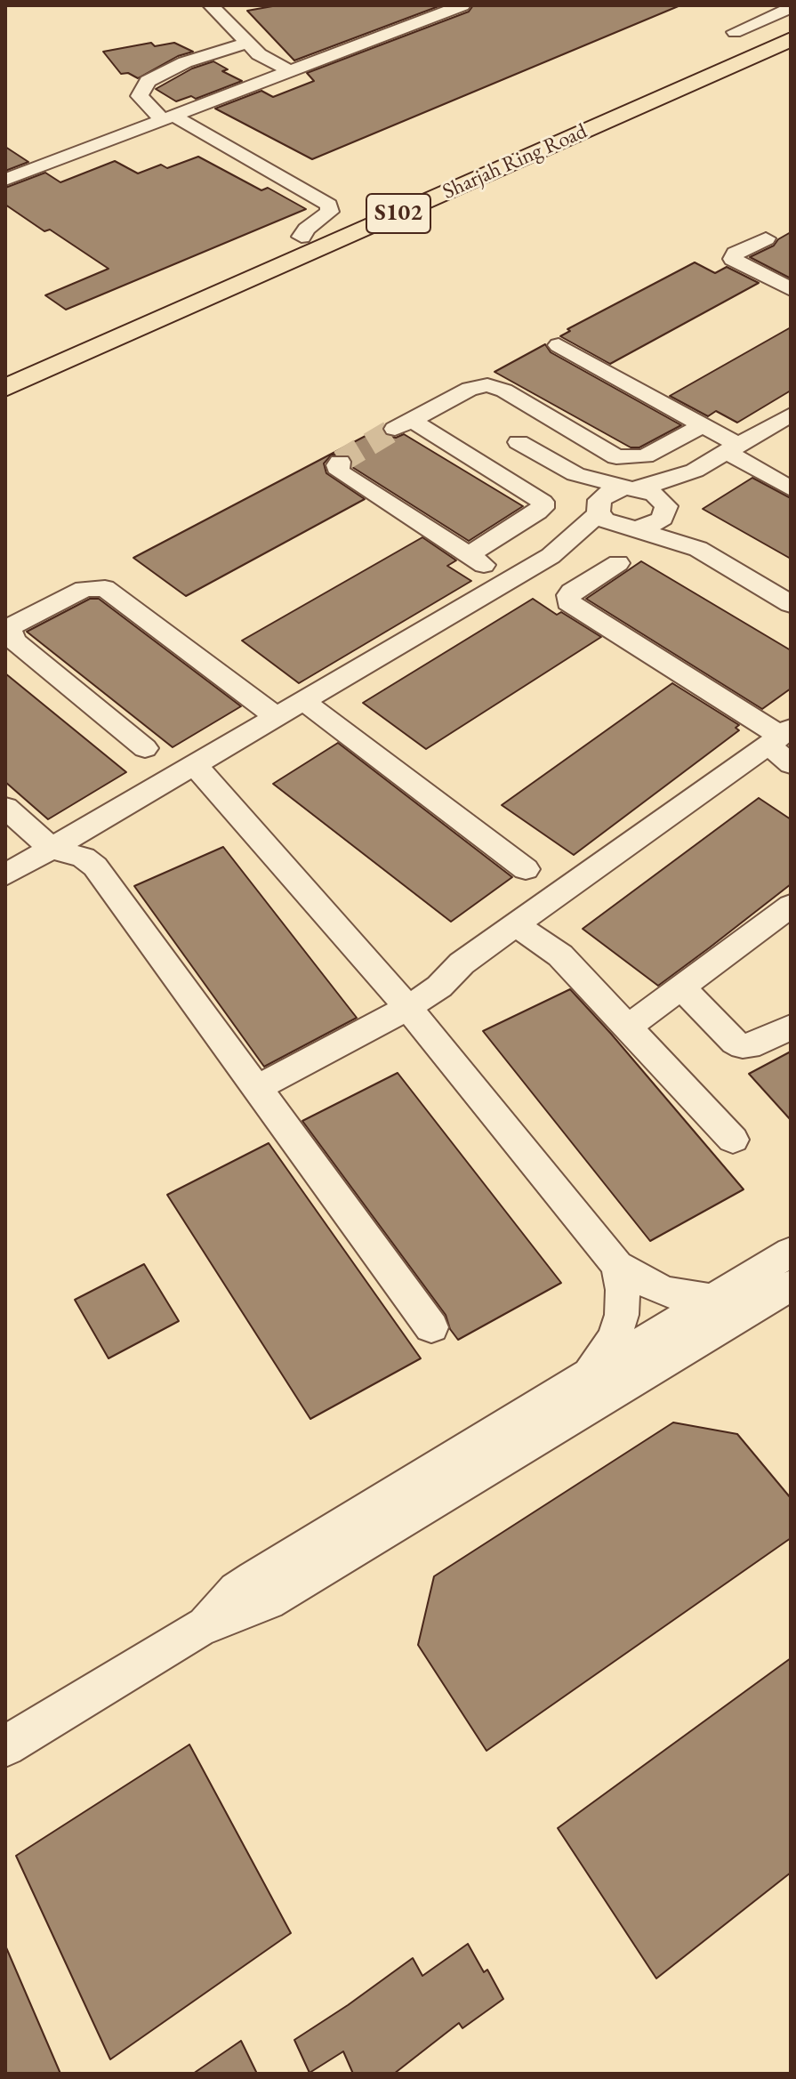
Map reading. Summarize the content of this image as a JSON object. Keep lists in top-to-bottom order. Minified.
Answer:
{"streets":{"highway":["Sharjah Ring Road","S102"]}}
